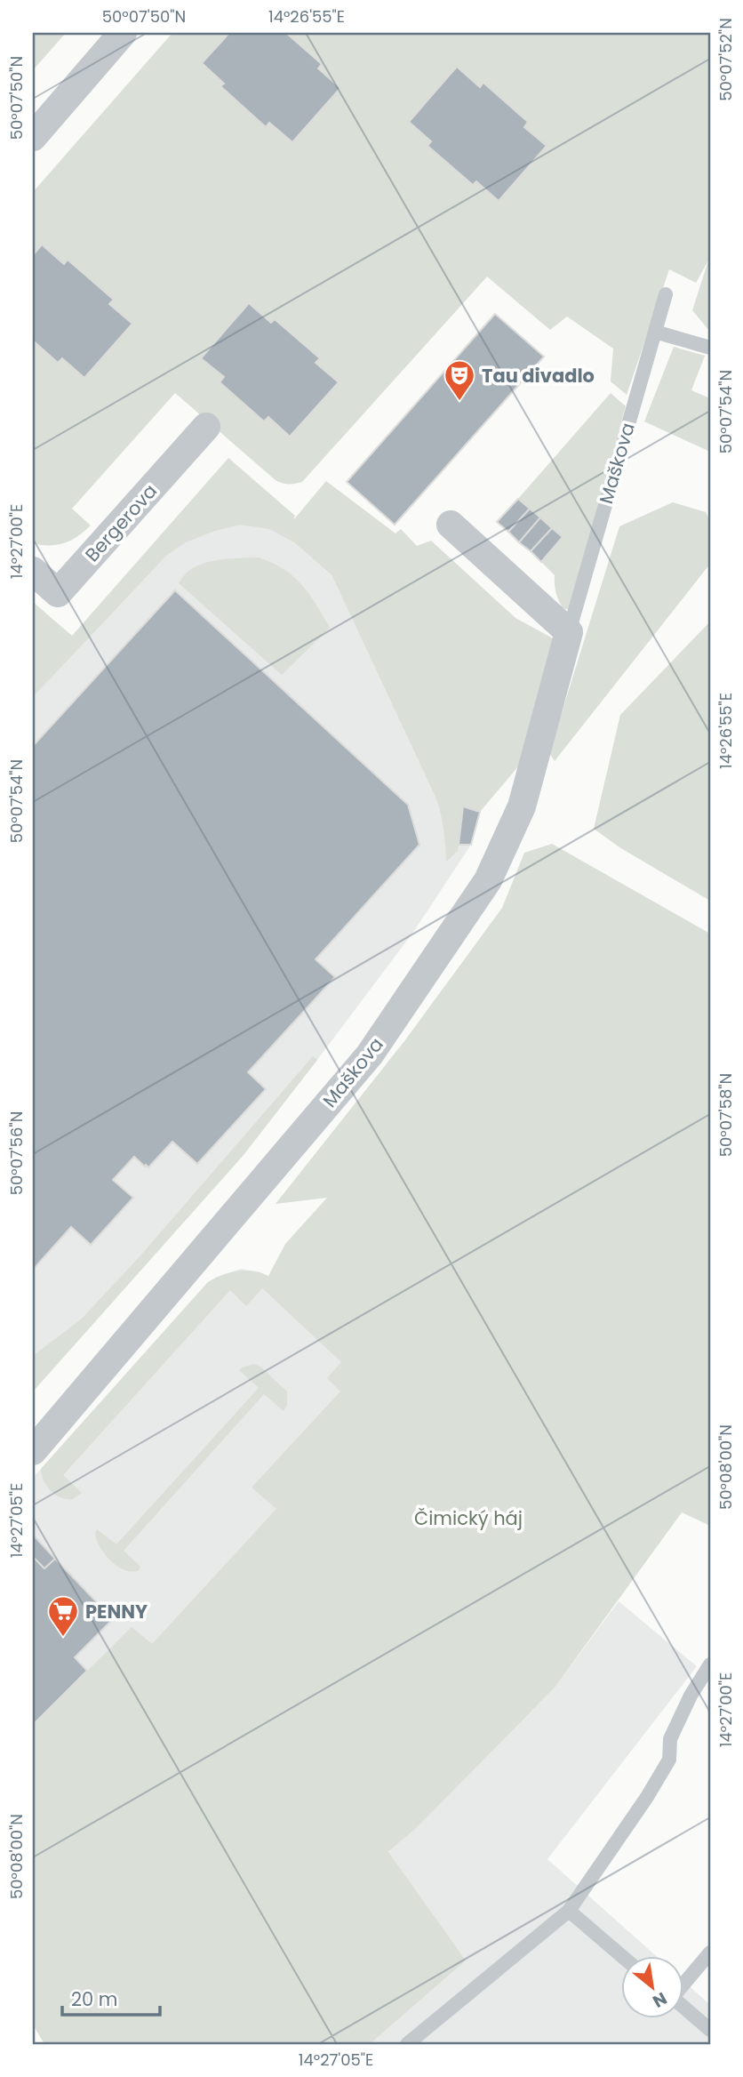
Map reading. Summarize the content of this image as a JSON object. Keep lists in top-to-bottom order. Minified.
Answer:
{"streets":{"street":["Maškova","Bergerova"]},"parks":["Čimický háj"],"places":{"theatre":["Tau divadlo"],"supermarket":["PENNY"]},"scale_bar":"20 m","north":"bottom right","coordinates":["50°07'50\"N","14°26'55\"E","50°07'52\"N","50°07'54\"N","14°27'00\"E","50°07'58\"N","50°07'56\"N","50°08'00\"N","14°27'05\"E"]}
